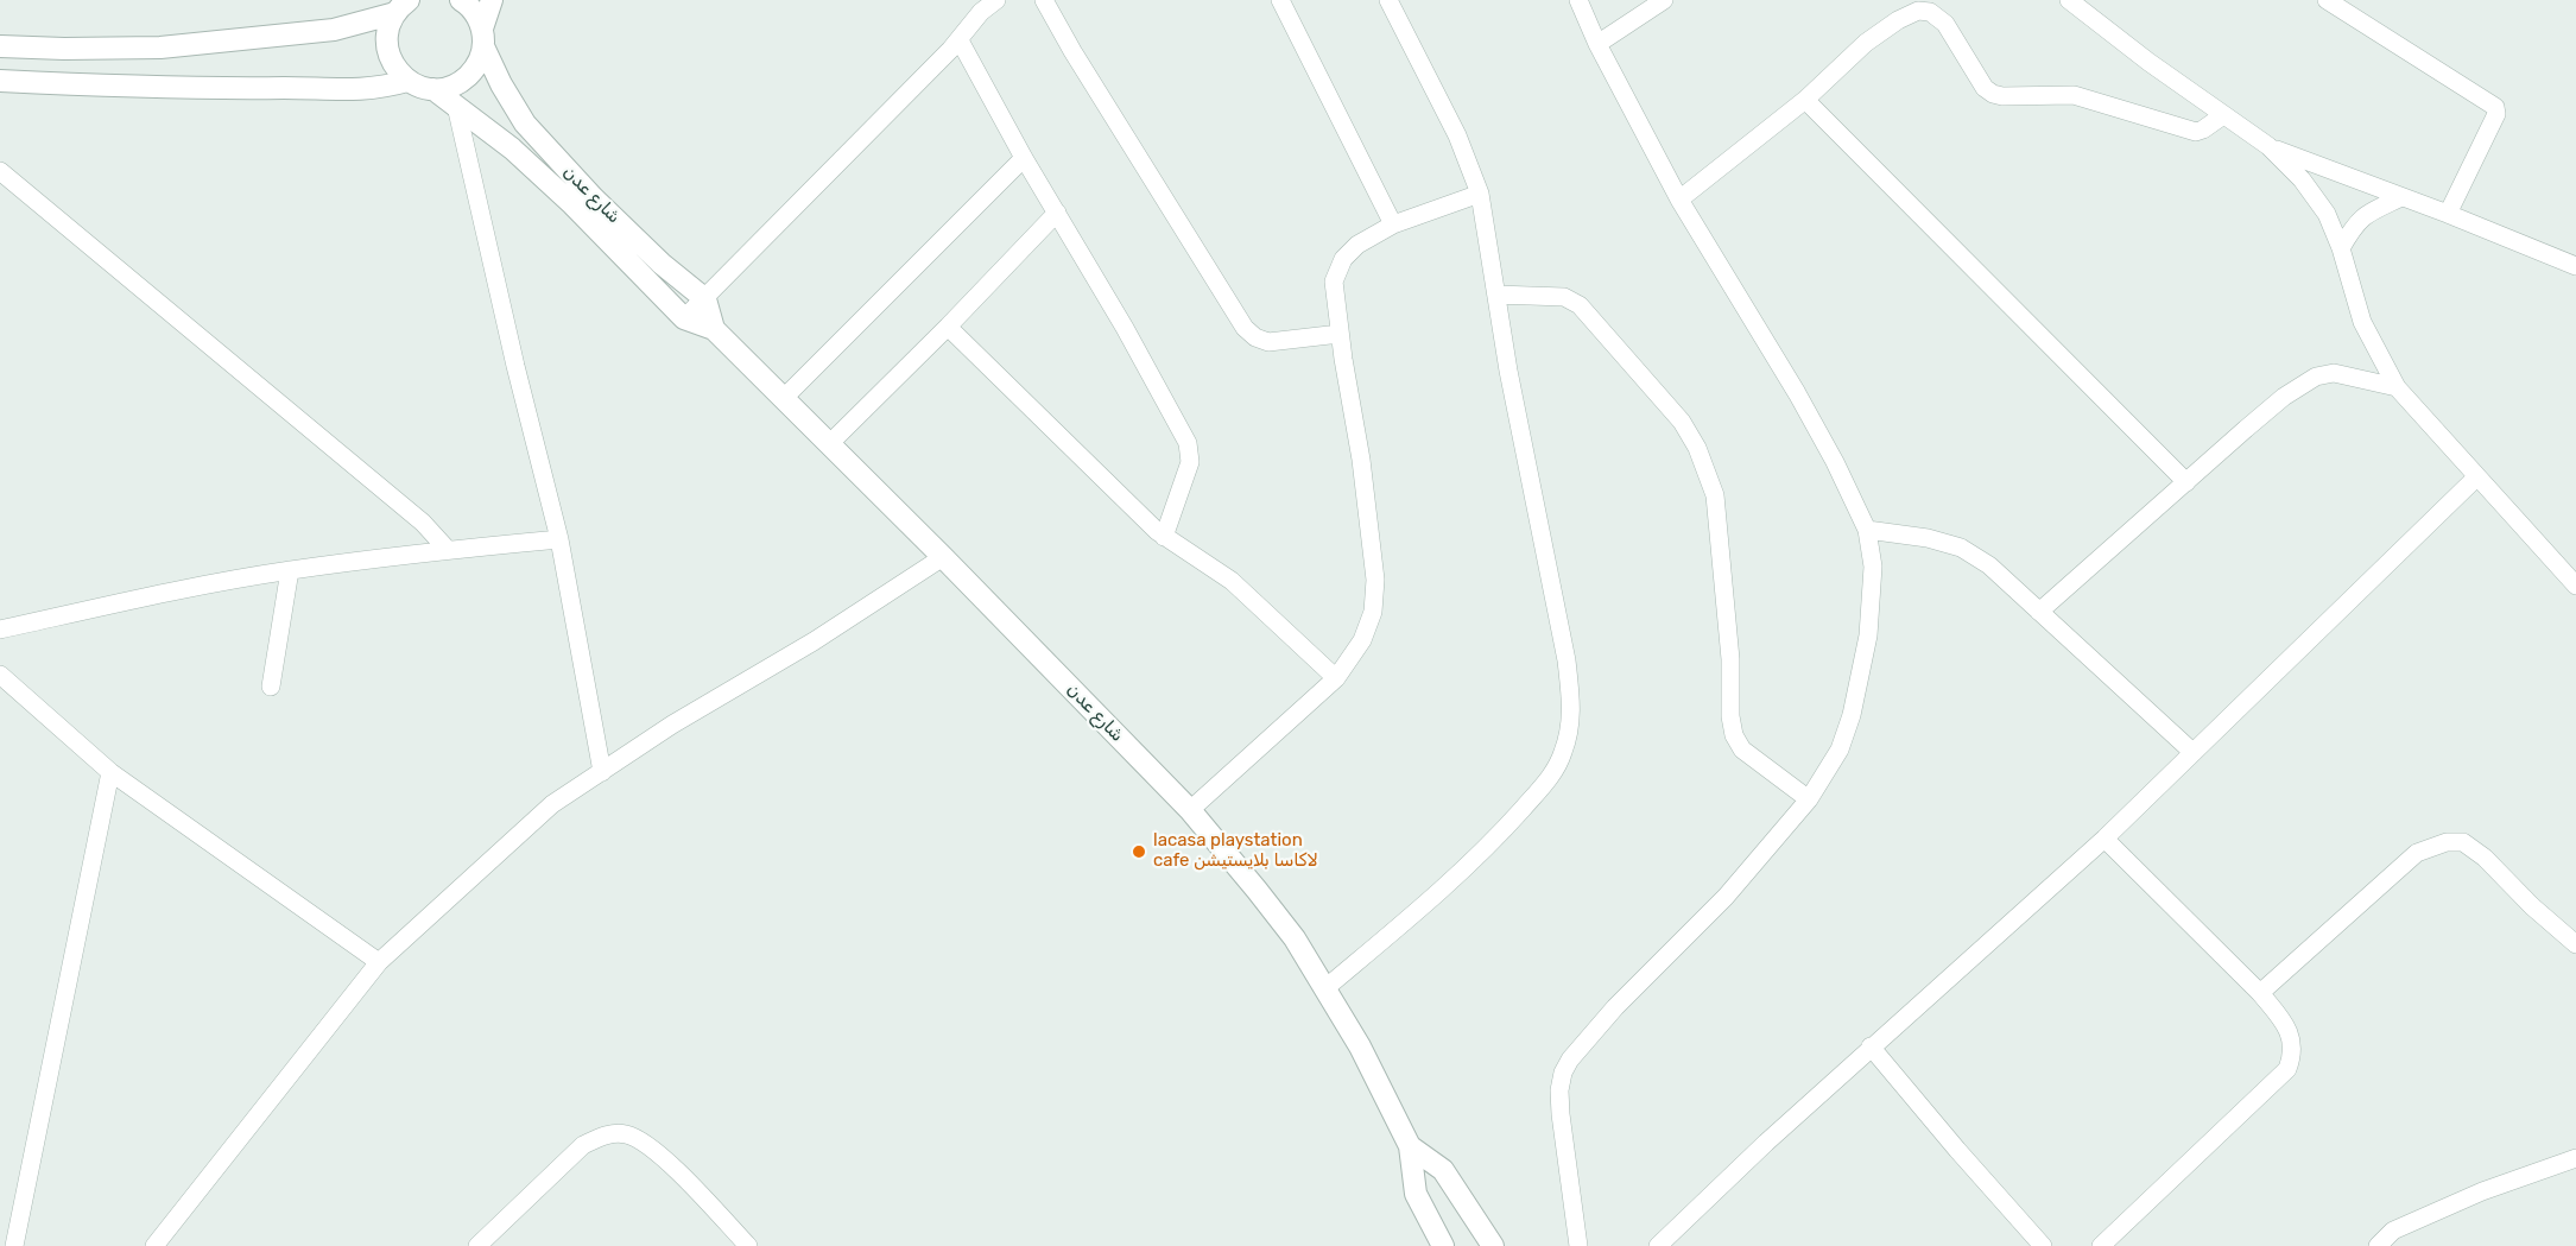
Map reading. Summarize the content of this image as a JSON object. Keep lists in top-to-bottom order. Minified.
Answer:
{"streets":{"street":["شارع عدن"]},"places":["lacasa playstation cafe لاكاسا بلايستيشن"]}
